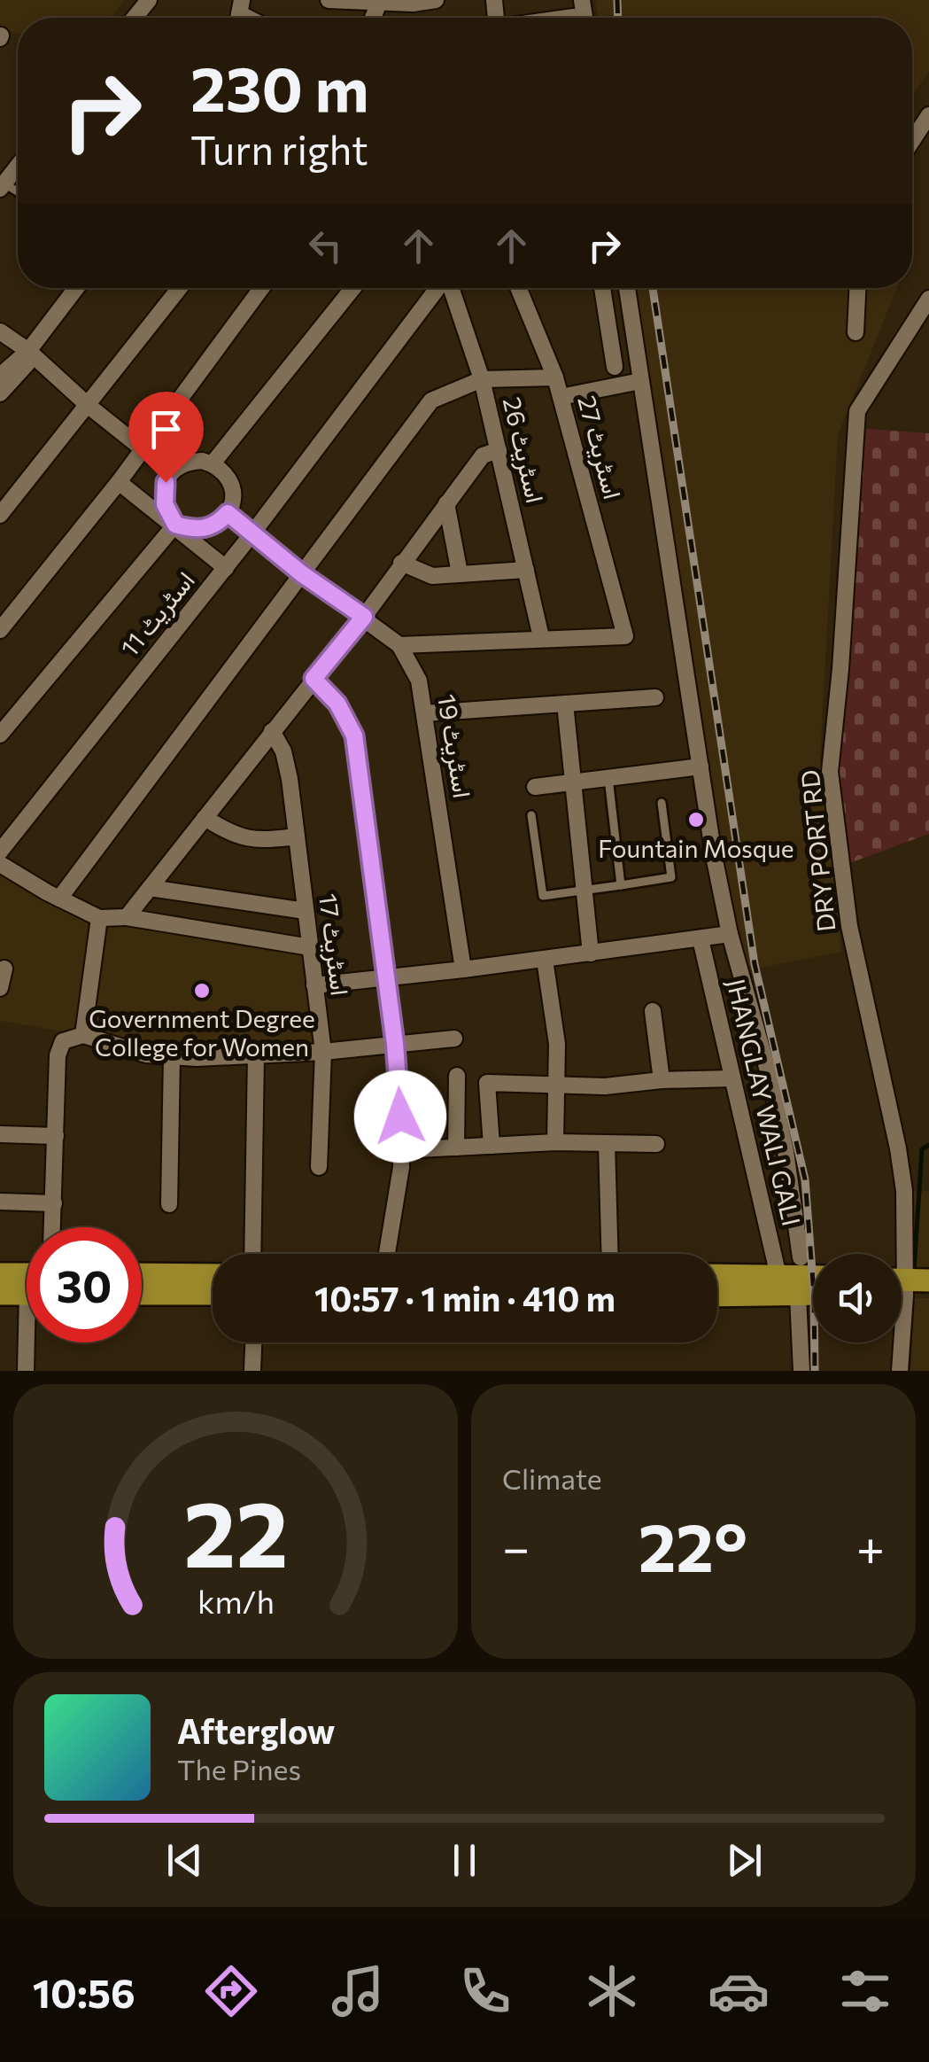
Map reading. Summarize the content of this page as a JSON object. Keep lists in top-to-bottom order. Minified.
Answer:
{"streets":{"street":["اسٹریٹ 27","اسٹریٹ 26","اسٹریٹ 11","اسٹریٹ 19","DRY PORT RD","اسٹریٹ 17","JHANGLAY WALI GALI"]},"crossings":[["اسٹریٹ 27","اسٹریٹ 26"],["اسٹریٹ 11","اسٹریٹ 19"]],"places":["Fountain Mosque","Government Degree College for Women"],"page":{"turn":["230 m","Turn right"],"limit":"30","trip":"10:57 · 1 min · 410 m","tile":"Climate","heat":["−","22°","+"],"song":["Afterglow","The Pines"],"tabs":"10:56","gauge":["22","km/h"]}}
